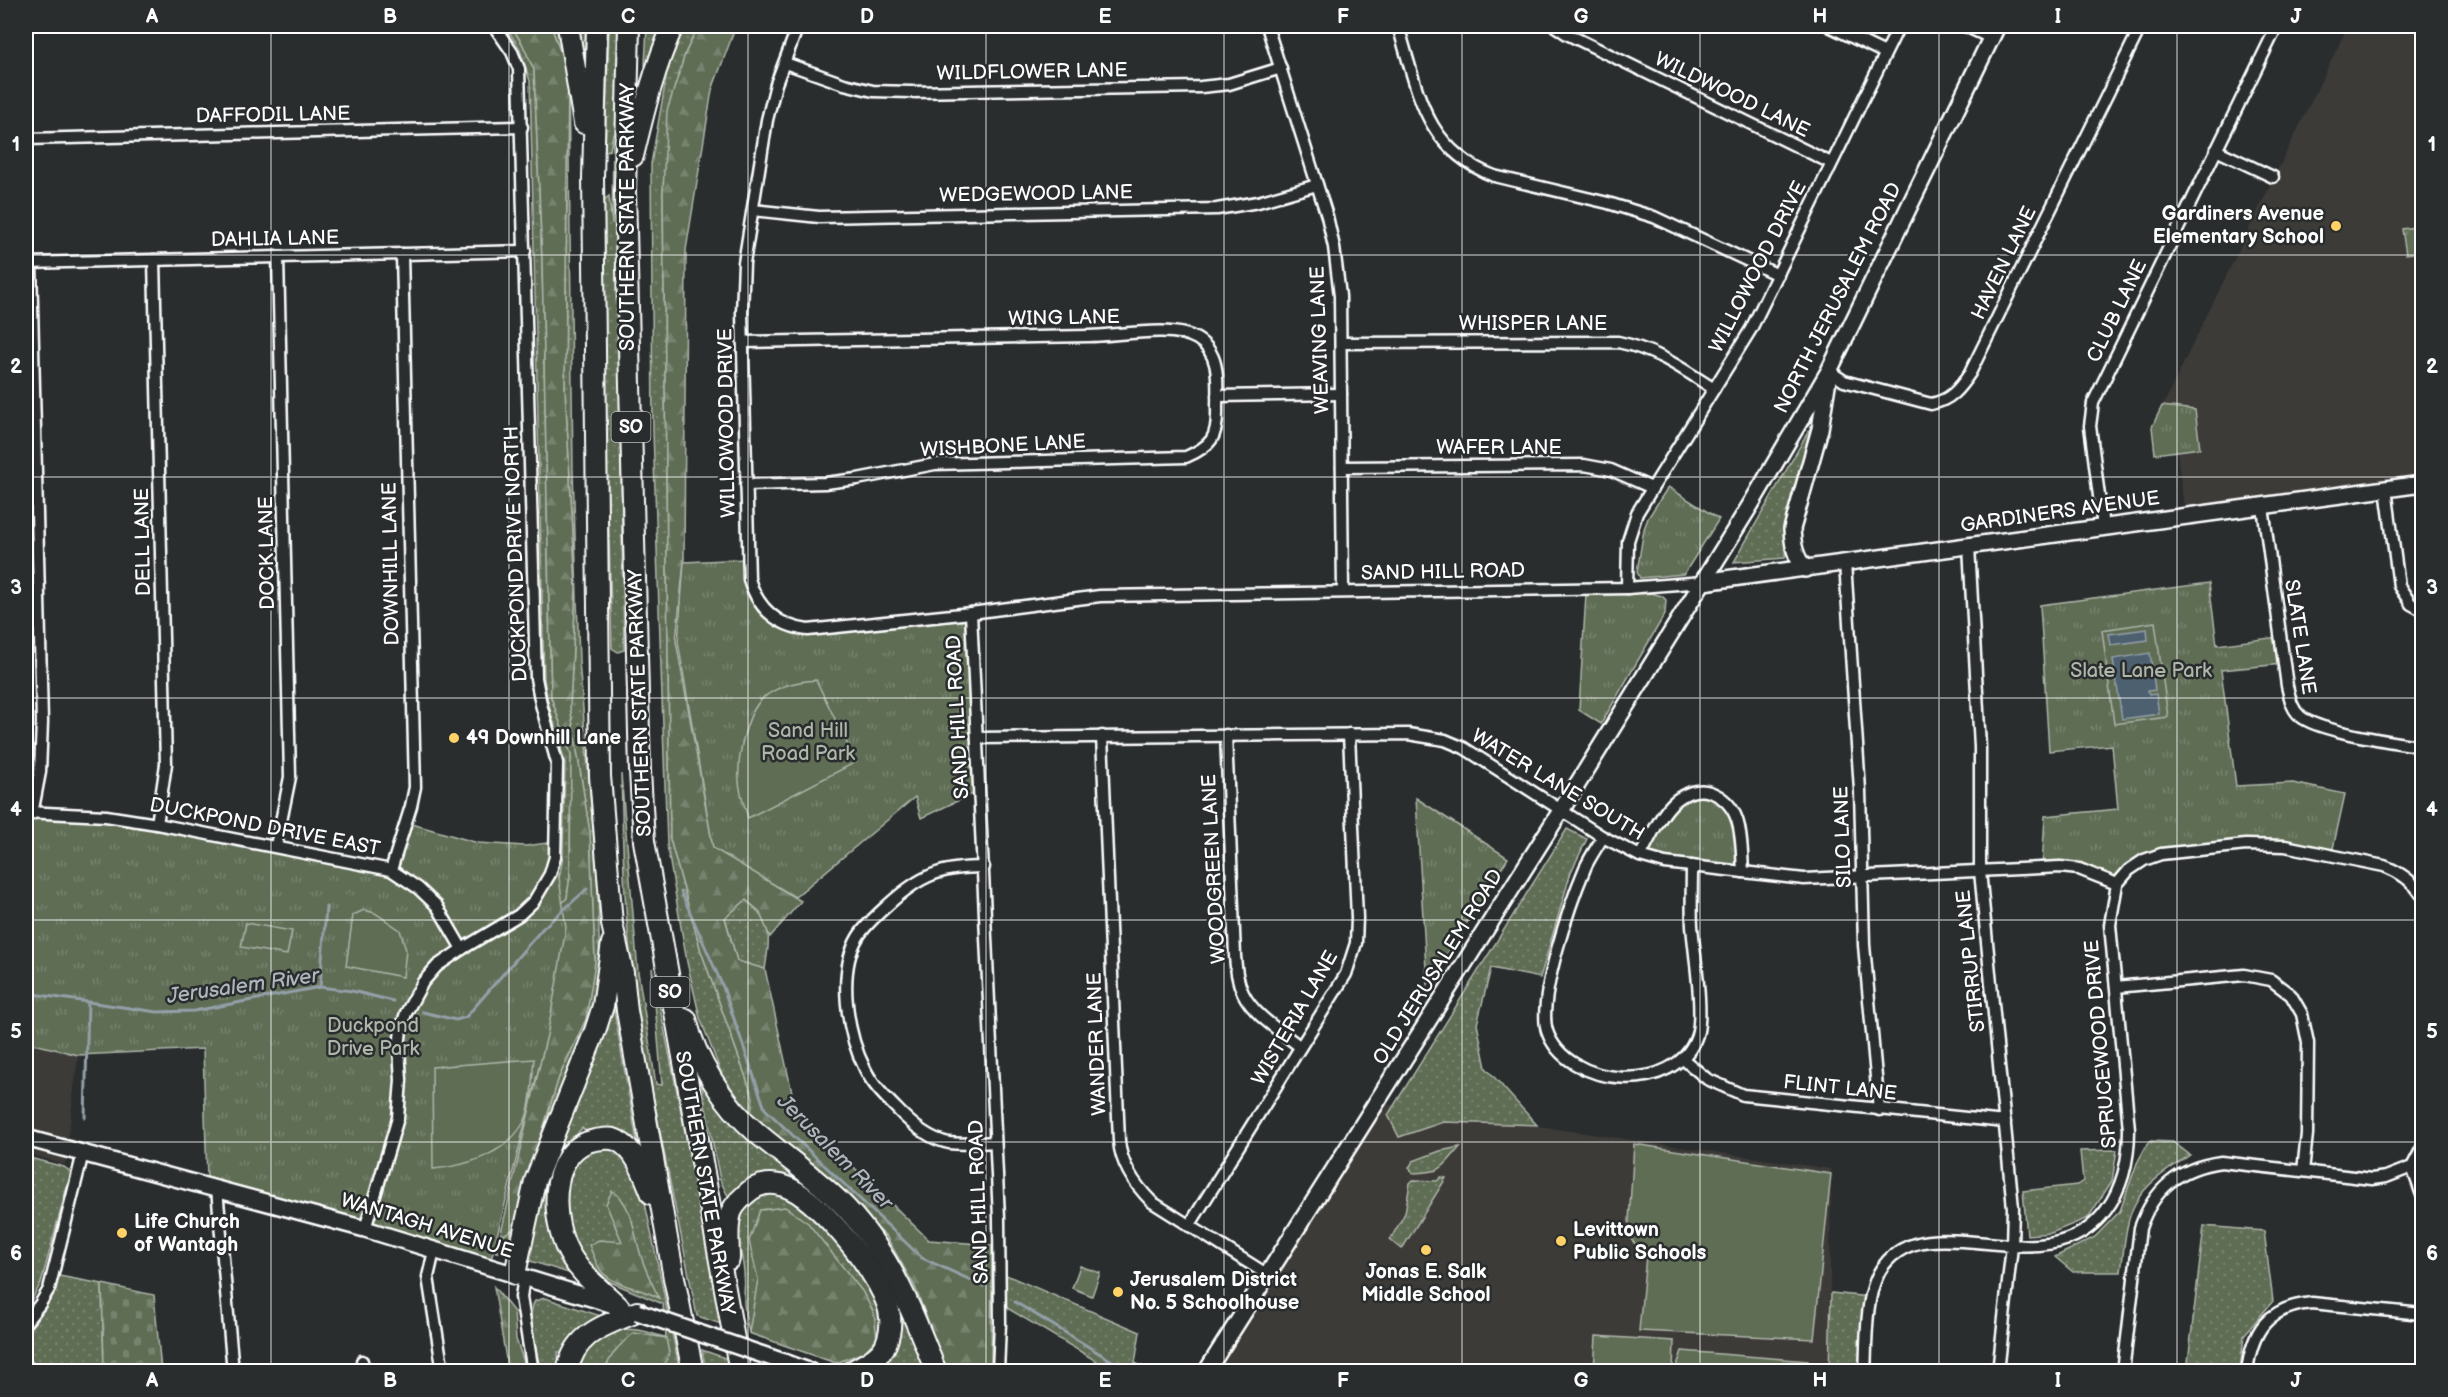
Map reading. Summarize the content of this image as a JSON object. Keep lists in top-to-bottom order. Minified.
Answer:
{"streets":{"highway":["SOUTHERN STATE PARKWAY","SO"],"main road":["NORTH JERUSALEM ROAD","GARDINERS AVENUE","OLD JERUSALEM ROAD","WANTAGH AVENUE"],"street":["WILDFLOWER LANE","WILDWOOD LANE","DAFFODIL LANE","WEDGEWOOD LANE","DAHLIA LANE","HAVEN LANE","WILLOWOOD DRIVE","CLUB LANE","WING LANE","WHISPER LANE","WEAVING LANE","WISHBONE LANE","WAFER LANE","DELL LANE","DOCK LANE","DUCKPOND DRIVE NORTH","DOWNHILL LANE","SAND HILL ROAD","SLATE LANE","WATER LANE SOUTH","DUCKPOND DRIVE EAST","SILO LANE","WOODGREEN LANE","STIRRUP LANE","WISTERIA LANE","WANDER LANE","SPRUCEWOOD DRIVE","FLINT LANE"]},"crossings":[["WILDFLOWER LANE","WILLOWOOD DRIVE"],["WILDFLOWER LANE","WEAVING LANE"],["WILDWOOD LANE","WILLOWOOD DRIVE"],["DAFFODIL LANE","DUCKPOND DRIVE NORTH"],["WEDGEWOOD LANE","WILLOWOOD DRIVE"],["WEDGEWOOD LANE","WEAVING LANE"],["DAHLIA LANE","DELL LANE"],["DAHLIA LANE","DOCK LANE"],["DAHLIA LANE","DUCKPOND DRIVE NORTH"],["DAHLIA LANE","DOWNHILL LANE"],["HAVEN LANE","NORTH JERUSALEM ROAD"],["WILLOWOOD DRIVE","WING LANE"],["WILLOWOOD DRIVE","WHISPER LANE"],["WILLOWOOD DRIVE","WISHBONE LANE"],["WILLOWOOD DRIVE","WAFER LANE"],["WILLOWOOD DRIVE","SAND HILL ROAD"],["NORTH JERUSALEM ROAD","GARDINERS AVENUE"],["NORTH JERUSALEM ROAD","SAND HILL ROAD"],["NORTH JERUSALEM ROAD","OLD JERUSALEM ROAD"],["CLUB LANE","GARDINERS AVENUE"],["WING LANE","WISHBONE LANE"],["WHISPER LANE","WEAVING LANE"],["WEAVING LANE","WAFER LANE"],["WEAVING LANE","SAND HILL ROAD"],["GARDINERS AVENUE","SAND HILL ROAD"],["GARDINERS AVENUE","SLATE LANE"],["GARDINERS AVENUE","SILO LANE"],["GARDINERS AVENUE","STIRRUP LANE"],["GARDINERS AVENUE","OLD JERUSALEM ROAD"],["DELL LANE","DUCKPOND DRIVE EAST"],["DOCK LANE","DUCKPOND DRIVE EAST"],["DUCKPOND DRIVE NORTH","DUCKPOND DRIVE EAST"],["DUCKPOND DRIVE NORTH","WANTAGH AVENUE"],["DOWNHILL LANE","DUCKPOND DRIVE EAST"],["SAND HILL ROAD","WATER LANE SOUTH"],["SAND HILL ROAD","OLD JERUSALEM ROAD"],["WATER LANE SOUTH","SILO LANE"],["WATER LANE SOUTH","WOODGREEN LANE"],["WATER LANE SOUTH","STIRRUP LANE"],["WATER LANE SOUTH","OLD JERUSALEM ROAD"],["WATER LANE SOUTH","WISTERIA LANE"],["WATER LANE SOUTH","WANDER LANE"],["WATER LANE SOUTH","SPRUCEWOOD DRIVE"],["SILO LANE","FLINT LANE"],["WOODGREEN LANE","WISTERIA LANE"],["STIRRUP LANE","SPRUCEWOOD DRIVE"],["STIRRUP LANE","FLINT LANE"],["OLD JERUSALEM ROAD","WANDER LANE"],["WISTERIA LANE","WANDER LANE"]],"water":["Jerusalem River"],"parks":["Slate Lane Park","Sand Hill Road Park","Duckpond Drive Park"],"places":["Gardiners Avenue Elementary School","49 Downhill Lane","Life Church of Wantagh","Levittown Public Schools","Jonas E. Salk Middle School","Jerusalem District No. 5 Schoolhouse"],"grid":{"columns":["A","B","C","D","E","F","G","H","I","J"],"rows":["1","2","3","4","5","6"]}}
